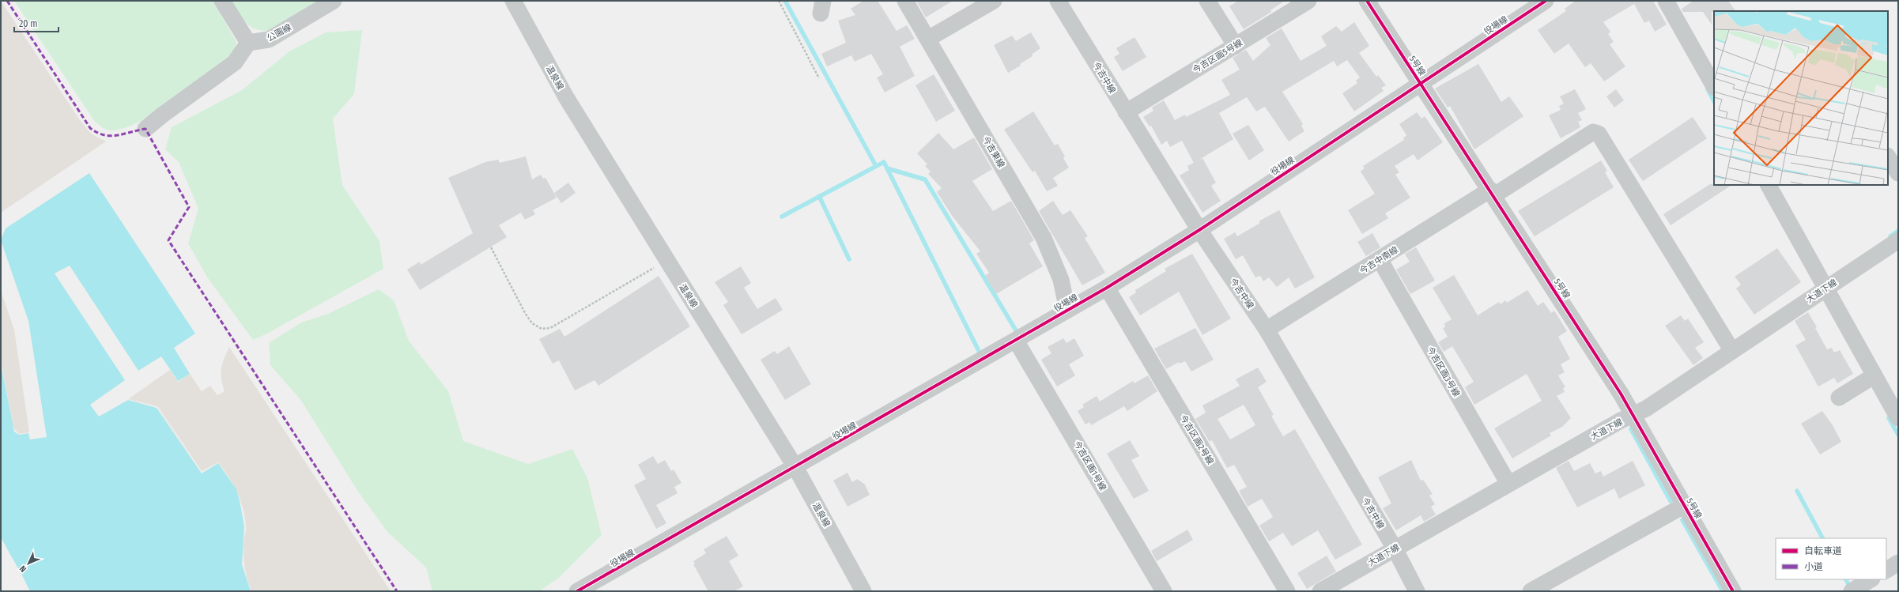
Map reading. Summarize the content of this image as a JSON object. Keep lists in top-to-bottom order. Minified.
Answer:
{"streets":{"street":["役場線","公園線","今吉区画5号線","5号線","温泉線","今吉中線","今吉東線","今吉中南線","大道下線","今吉区画3号線","今吉区画2号線","今吉区画1号線"]},"crossings":[["役場線","5号線"],["役場線","温泉線"],["役場線","今吉中線"],["役場線","今吉東線"],["役場線","今吉区画2号線"],["役場線","今吉区画1号線"],["今吉区画5号線","今吉中線"],["5号線","今吉中南線"],["5号線","大道下線"],["今吉中線","今吉中南線"],["今吉中線","大道下線"],["今吉中南線","大道下線"],["今吉中南線","今吉区画3号線"],["大道下線","今吉区画3号線"]],"legend":["自転車道","小道"],"scale_bar":"20 m","north":"bottom left"}
